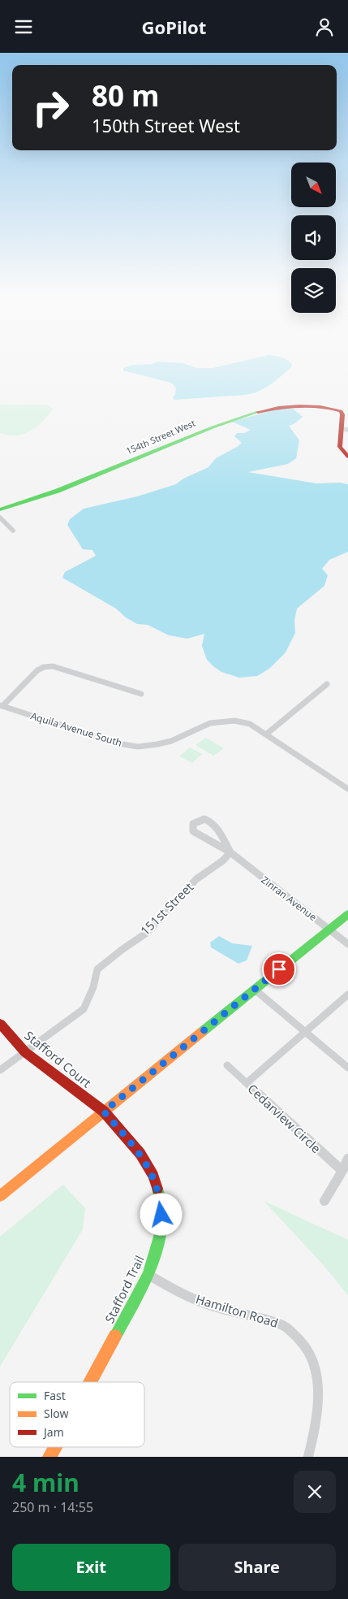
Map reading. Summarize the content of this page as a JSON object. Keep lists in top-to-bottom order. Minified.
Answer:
{"streets":{"street":["154th Street West","Aquila Avenue South","Zinran Avenue","151st Street","Stafford Court","Cedarview Circle","Stafford Trail","Hamilton Road"]},"crossings":[["Zinran Avenue","151st Street"],["151st Street","Stafford Court"],["Stafford Court","Stafford Trail"],["Stafford Trail","Hamilton Road"]],"legend":["Fast","Slow","Jam"],"north":"bottom right","page":{"header":"GoPilot","turn":["80 m","150th Street West"],"heading":["4 min","250 m · 14:55"],"buttons":["Exit","Share"]}}
